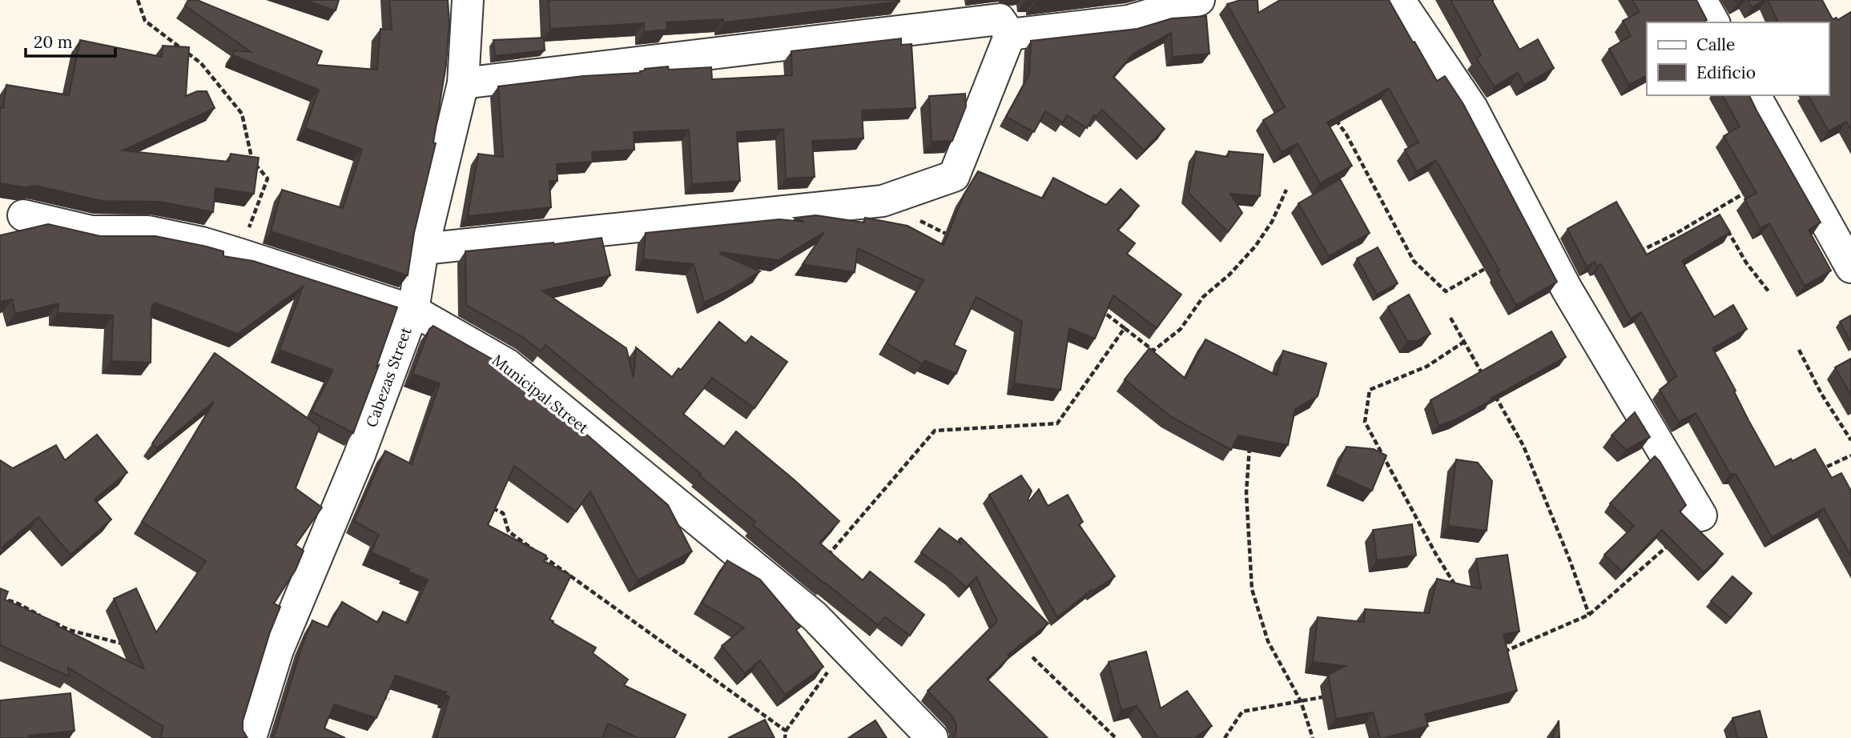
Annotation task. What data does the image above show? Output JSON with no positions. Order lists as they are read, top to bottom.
{
  "streets": {
    "street": ["Cabezas Street", "Municipal Street"]
  },
  "crossings": [
    ["Cabezas Street", "Municipal Street"]
  ],
  "legend": ["Calle", "Edificio"],
  "scale_bar": "20 m"
}
